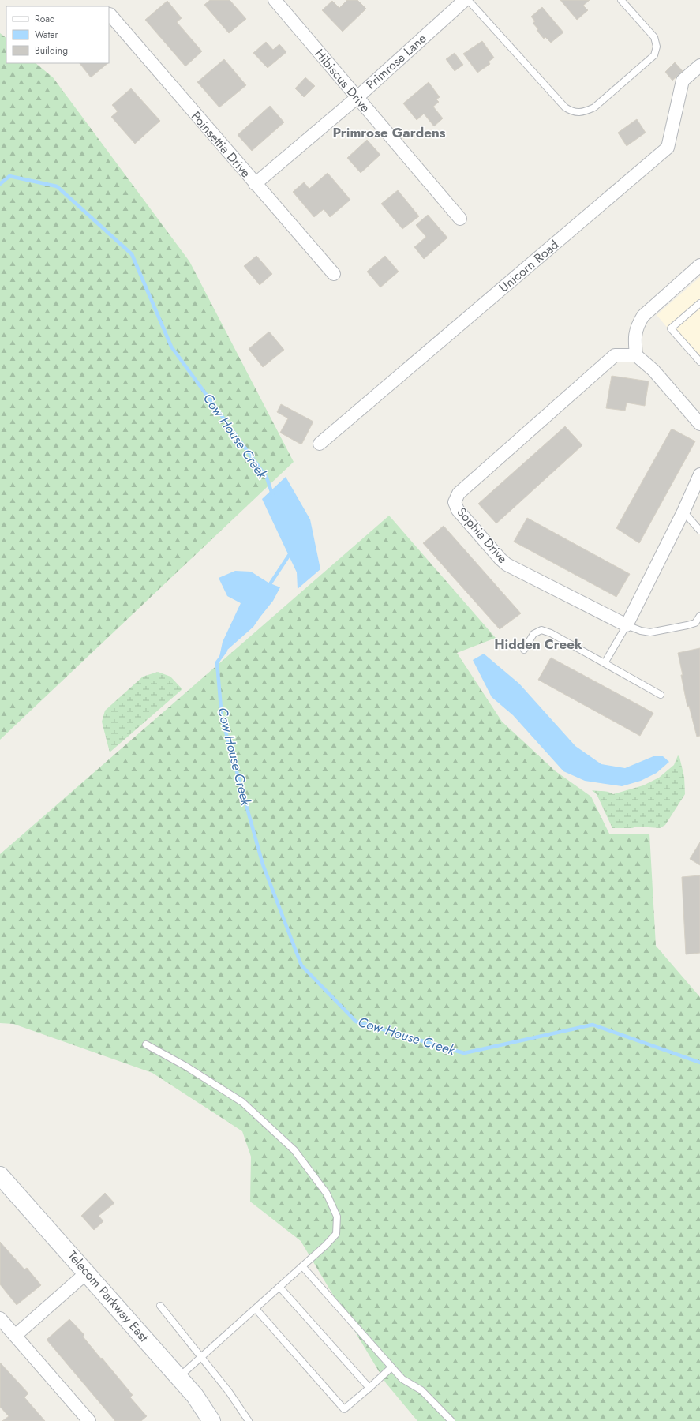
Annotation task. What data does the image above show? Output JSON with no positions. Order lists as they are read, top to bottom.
{
  "streets": {
    "street": [
      "Primrose Lane",
      "Hibiscus Drive",
      "Poinsettia Drive",
      "Unicorn Road",
      "Sophia Drive",
      "Telecom Parkway East"
    ]
  },
  "crossings": [
    ["Primrose Lane", "Hibiscus Drive"],
    ["Primrose Lane", "Poinsettia Drive"]
  ],
  "districts": ["Primrose Gardens", "Hidden Creek"],
  "water": ["Cow House Creek"],
  "legend": ["Road", "Water", "Building"]
}
